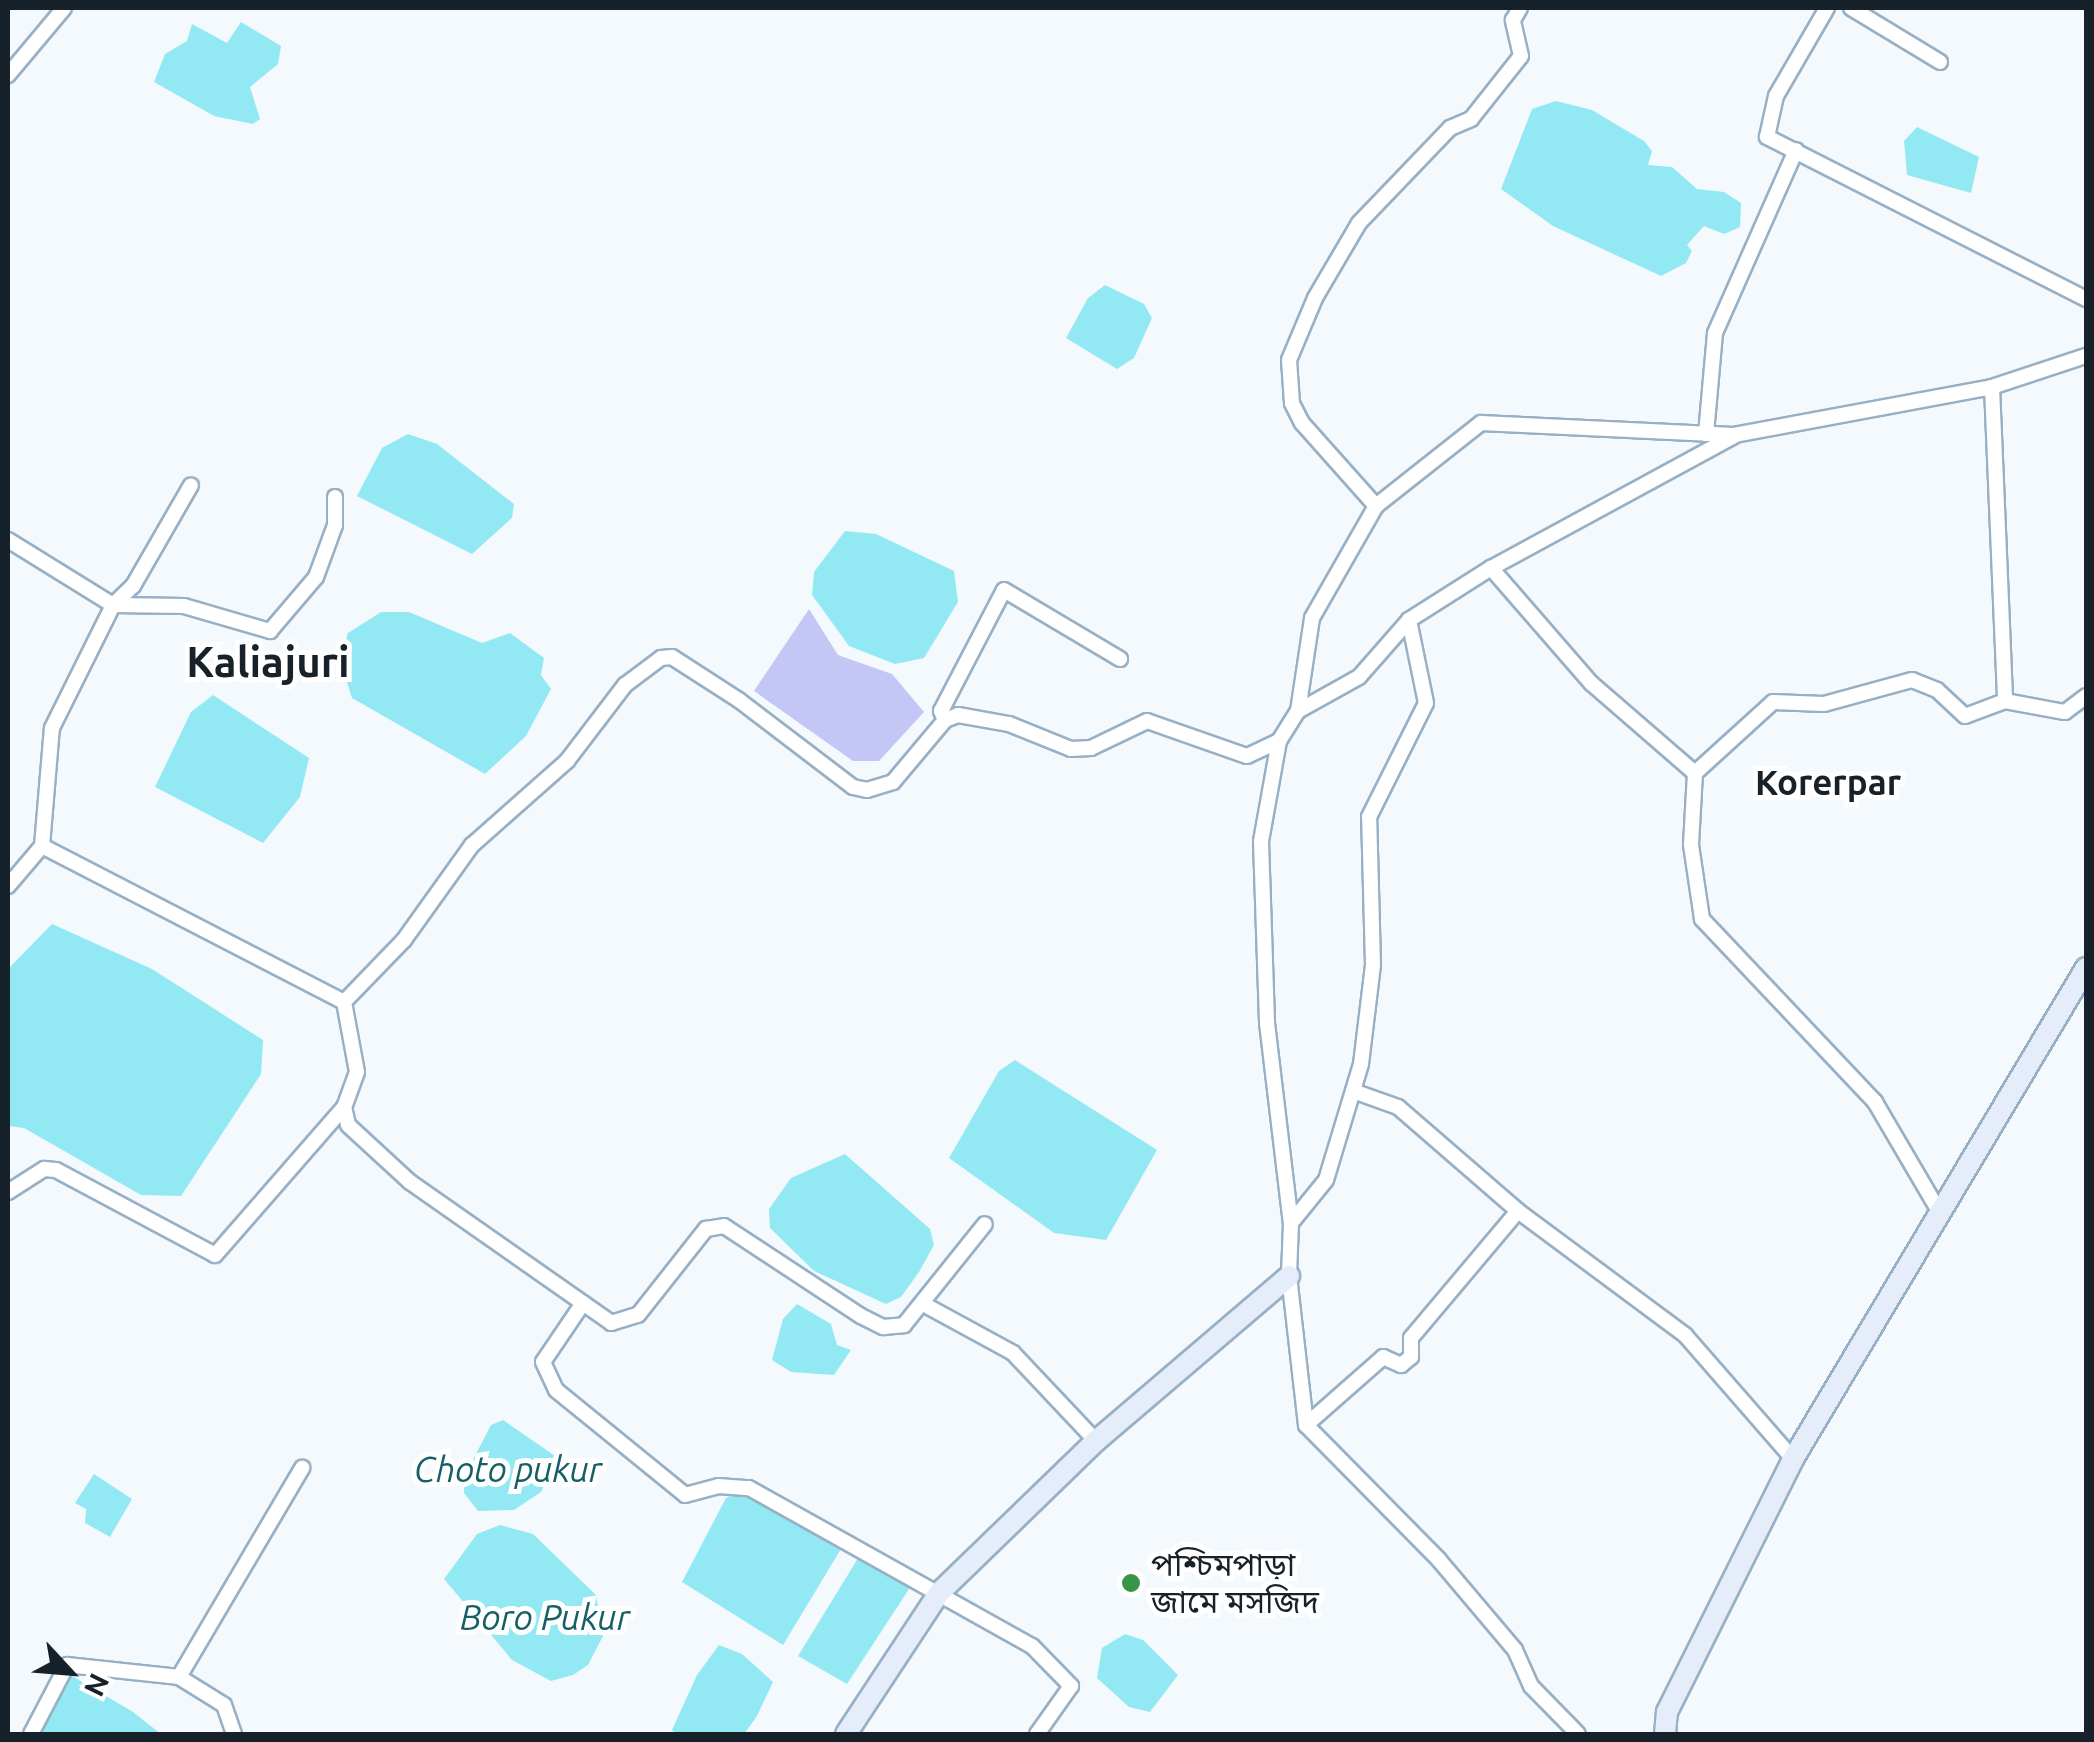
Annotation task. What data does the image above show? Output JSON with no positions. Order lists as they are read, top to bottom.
{
  "districts": ["Kaliajuri", "Korerpar"],
  "water": ["Choto pukur", "Boro Pukur"],
  "places": ["পশ্চিমপাড়া জামে মসজিদ"],
  "north": "bottom right"
}
